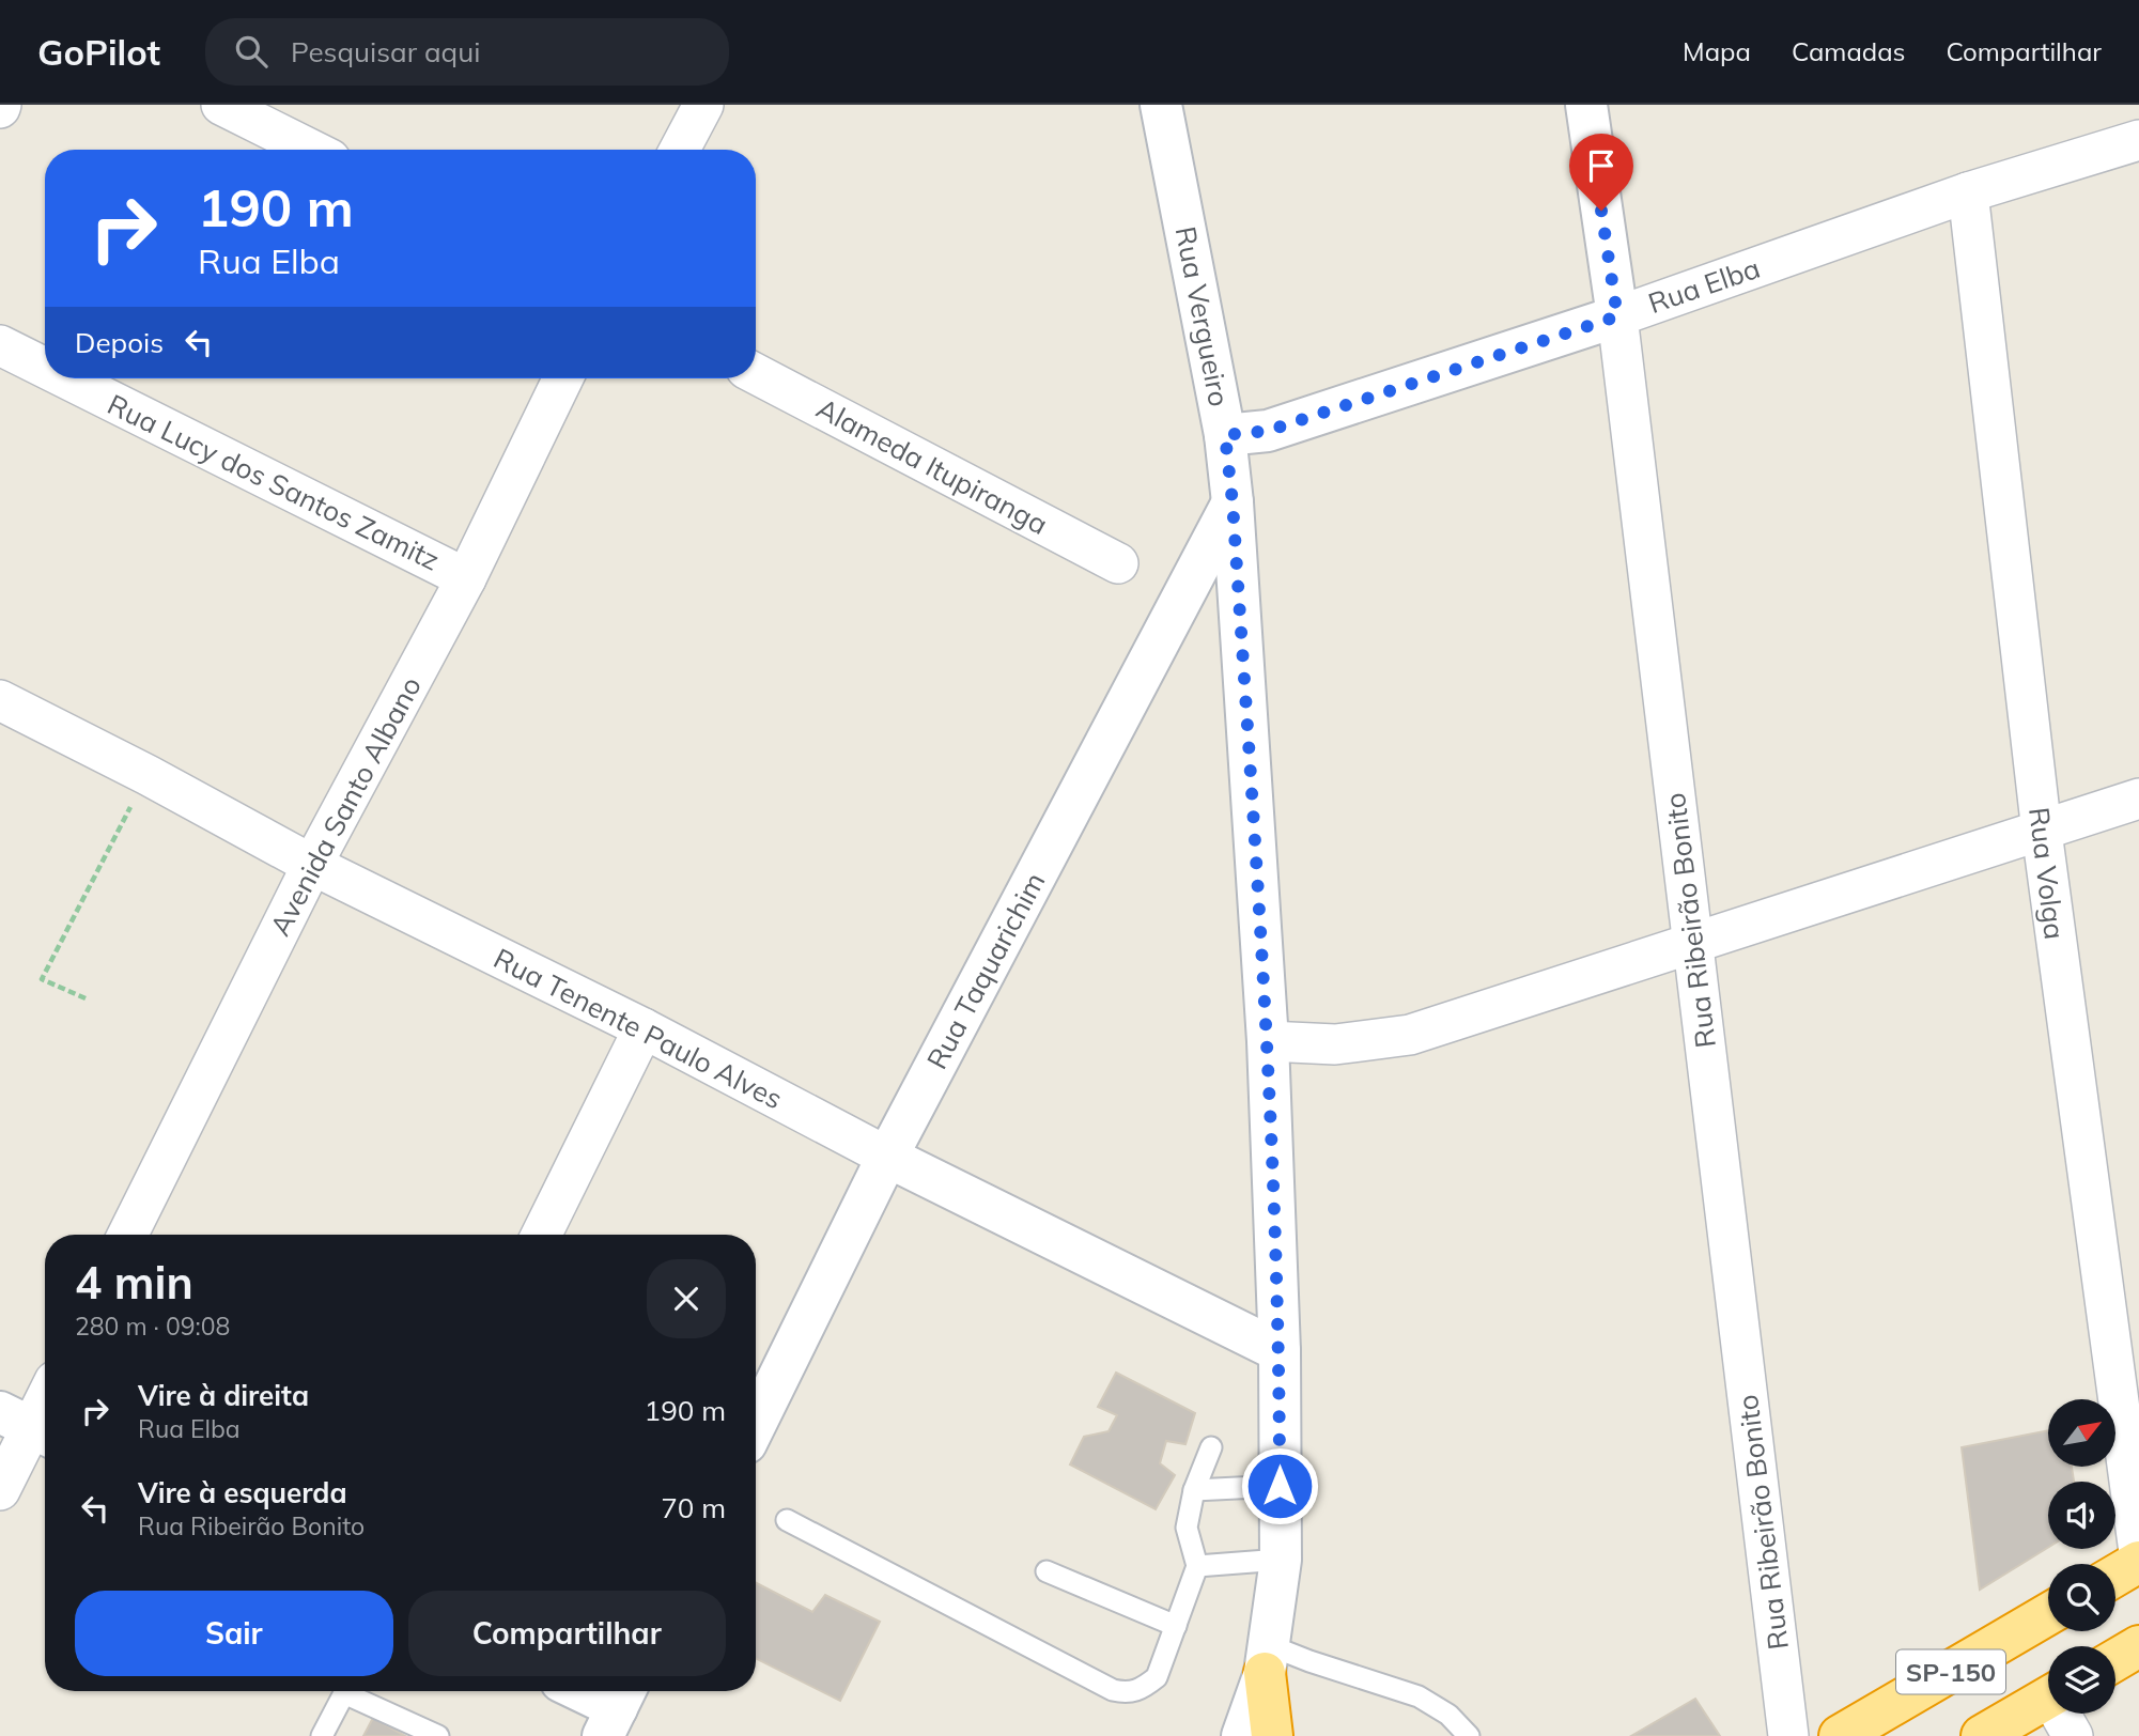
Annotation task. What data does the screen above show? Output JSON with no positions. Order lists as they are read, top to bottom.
{
  "streets": {
    "highway": ["SP-150"],
    "main road": [
      "Rua Elba",
      "Rua Vergueiro",
      "Rua Ribeirão Bonito",
      "Rua Taquarichim",
      "Rua Tenente Paulo Alves"
    ],
    "street": [
      "Alameda Itupiranga",
      "Rua Lucy dos Santos Zamitz",
      "Avenida Santo Albano",
      "Rua Volga"
    ]
  },
  "crossings": [
    ["Rua Elba", "Rua Vergueiro"],
    ["Rua Elba", "Rua Volga"],
    ["Rua Elba", "Rua Ribeirão Bonito"],
    ["Rua Vergueiro", "Rua Taquarichim"],
    ["Rua Vergueiro", "Rua Tenente Paulo Alves"],
    ["Rua Lucy dos Santos Zamitz", "Avenida Santo Albano"],
    ["Avenida Santo Albano", "Rua Tenente Paulo Alves"],
    ["Rua Taquarichim", "Rua Tenente Paulo Alves"]
  ],
  "north": "top right",
  "page": {
    "header": "GoPilot",
    "search": "Pesquisar aqui",
    "nav": ["Mapa", "Camadas", "Compartilhar"],
    "turn": ["190 m", "Rua Elba"],
    "then": "Depois",
    "heading": ["4 min", "280 m · 09:08"],
    "list": [
      {
        "name": "Vire à direita",
        "note": "Rua Elba",
        "value": "190 m"
      },
      {
        "name": "Vire à esquerda",
        "note": "Rua Ribeirão Bonito",
        "value": "70 m"
      }
    ],
    "buttons": ["Sair", "Compartilhar"]
  }
}
